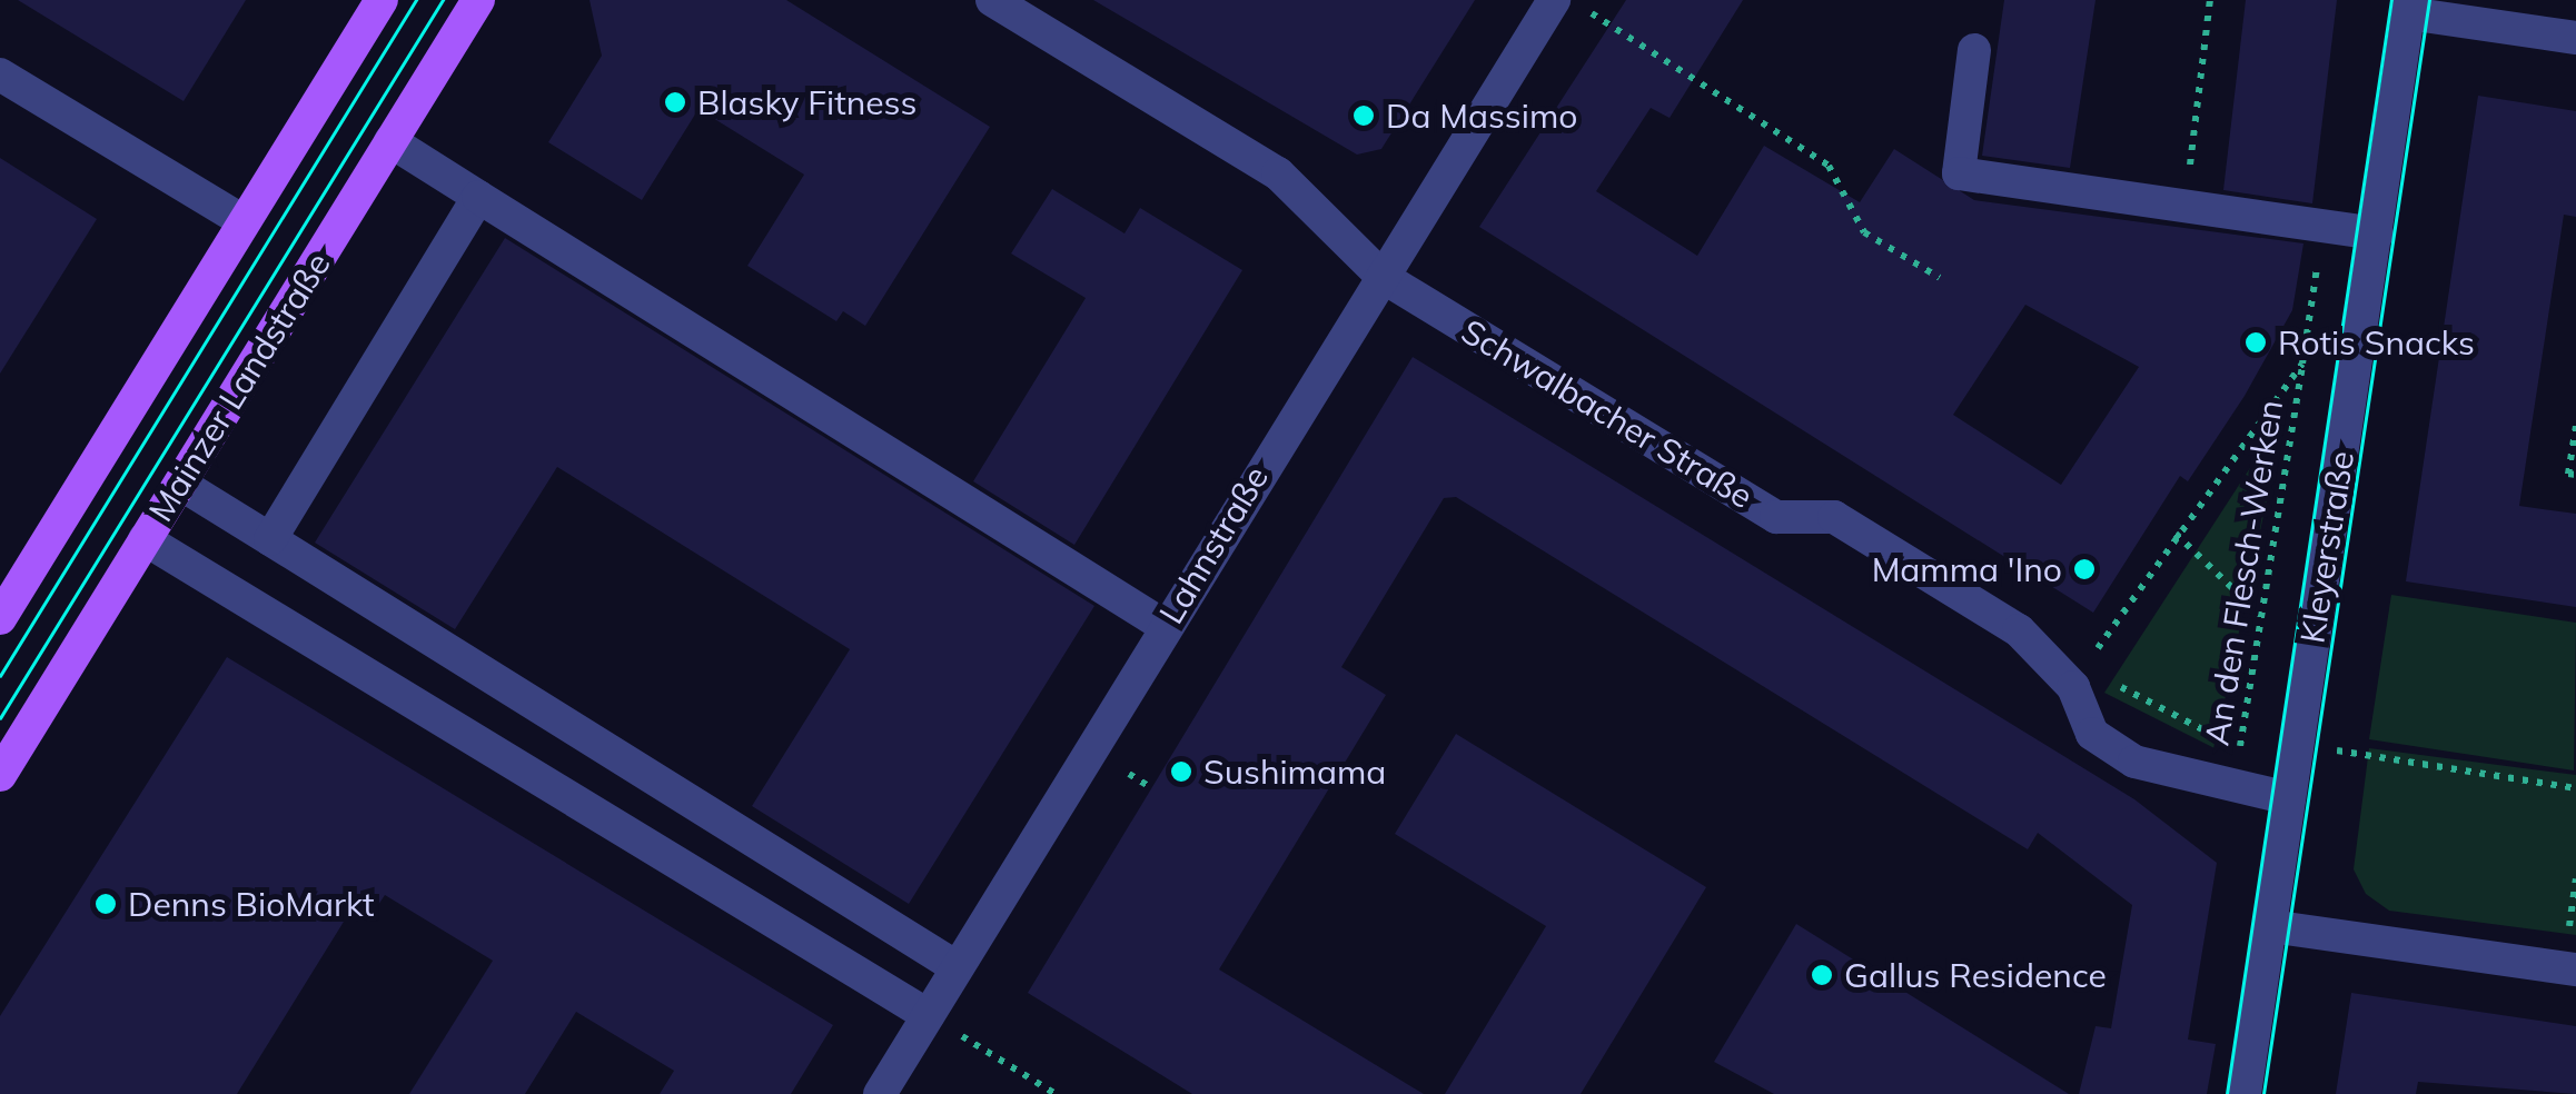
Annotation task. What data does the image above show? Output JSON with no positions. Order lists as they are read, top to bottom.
{
  "streets": {
    "main road": ["Mainzer Landstraße"],
    "street": ["Schwalbacher Straße", "Lahnstraße", "Kleyerstraße"],
    "path": ["An den Flesch-Werken"]
  },
  "crossings": [
    ["Schwalbacher Straße", "Lahnstraße"],
    ["Schwalbacher Straße", "Kleyerstraße"],
    ["Schwalbacher Straße", "An den Flesch-Werken"]
  ],
  "places": [
    "Blasky Fitness",
    "Da Massimo",
    "Rotis Snacks",
    "Mamma 'Ino",
    "Sushimama",
    "Denns BioMarkt",
    "Gallus Residence"
  ]
}
